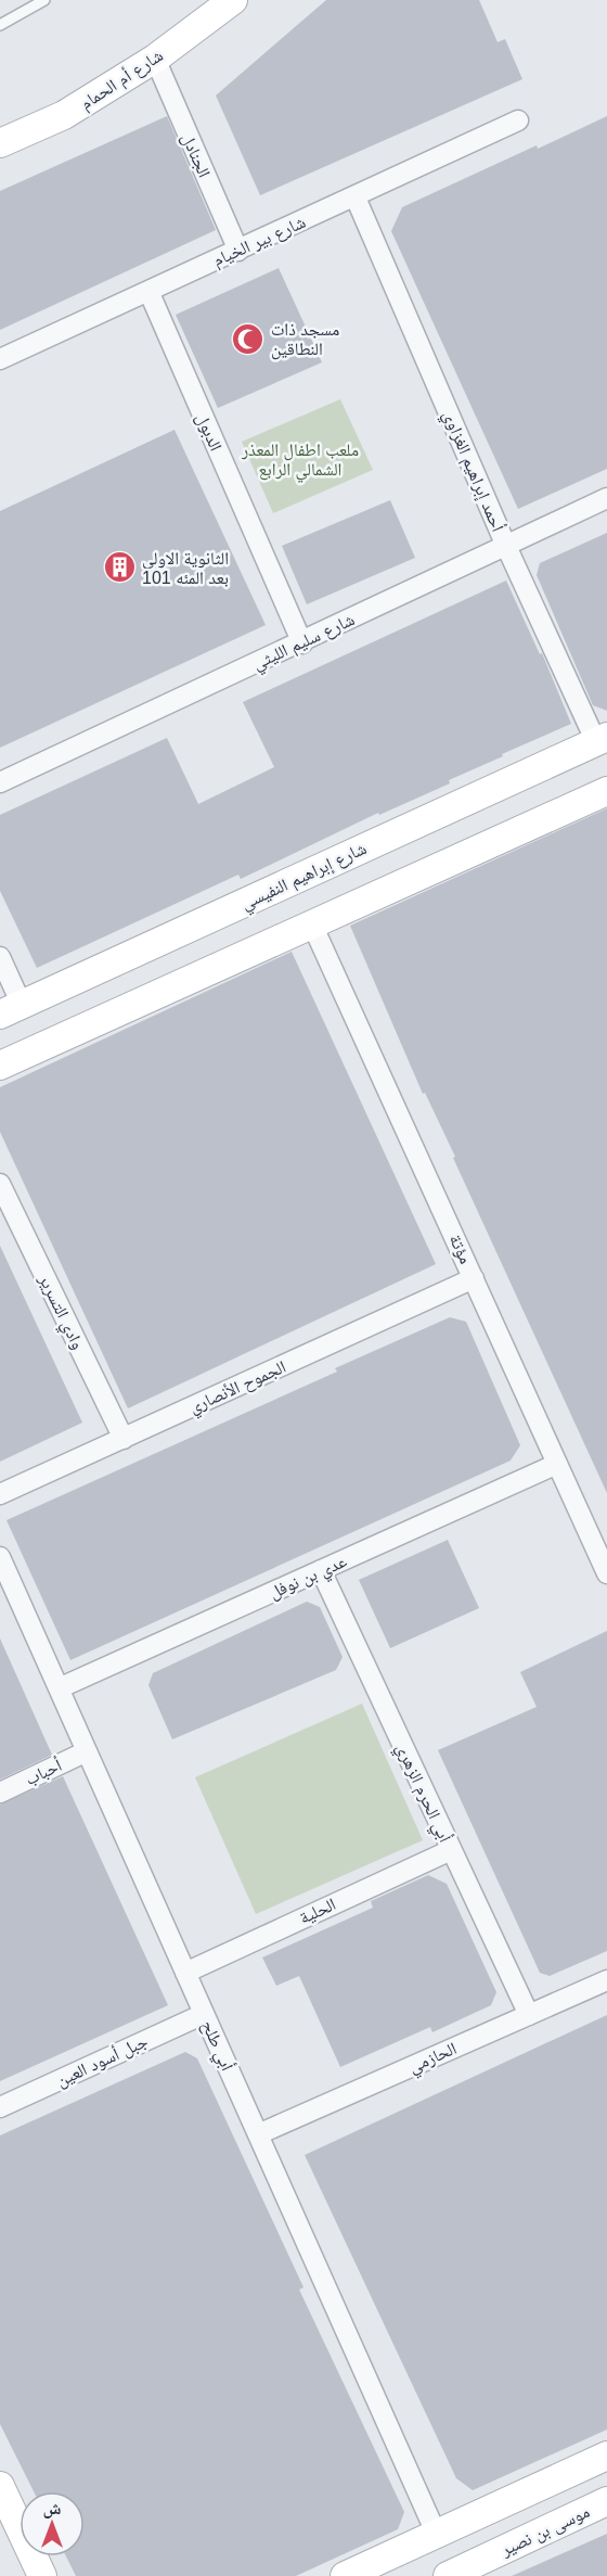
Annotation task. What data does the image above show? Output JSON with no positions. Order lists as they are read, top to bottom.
{
  "streets": {
    "street": [
      "شارع أم الحمام",
      "الجنادل",
      "شارع بير الخيام",
      "الدبول",
      "أحمد إبراهيم الغزاوي",
      "شارع سليم الليثي",
      "شارع إبراهيم النفيسي",
      "مؤتة",
      "وادي التسرير",
      "الجموح الأنصاري",
      "عدي بن نوفل",
      "أحباب",
      "أبي الحرم الزهري",
      "الحلية",
      "أبي طلح",
      "الحازمي",
      "جبل أسود العين",
      "موسى بن نصير"
    ]
  },
  "crossings": [
    ["شارع أم الحمام", "الجنادل"],
    ["الجنادل", "شارع بير الخيام"],
    ["شارع بير الخيام", "الدبول"],
    ["شارع بير الخيام", "أحمد إبراهيم الغزاوي"],
    ["الدبول", "شارع سليم الليثي"],
    ["أحمد إبراهيم الغزاوي", "شارع سليم الليثي"],
    ["أحمد إبراهيم الغزاوي", "شارع إبراهيم النفيسي"],
    ["مؤتة", "الجموح الأنصاري"],
    ["مؤتة", "عدي بن نوفل"],
    ["وادي التسرير", "الجموح الأنصاري"],
    ["عدي بن نوفل", "أبي الحرم الزهري"],
    ["عدي بن نوفل", "أبي طلح"],
    ["أحباب", "أبي طلح"],
    ["أبي الحرم الزهري", "الحلية"],
    ["أبي الحرم الزهري", "الحازمي"],
    ["الحلية", "أبي طلح"],
    ["أبي طلح", "الحازمي"],
    ["أبي طلح", "جبل أسود العين"]
  ],
  "parks": ["ملعب اطفال المعذر الشمالي الرابع"],
  "places": {
    "mosque": ["مسجد ذات النطاقين"],
    "building": ["الثانوية الاولى بعد المئه 101"]
  },
  "north": "top"
}
